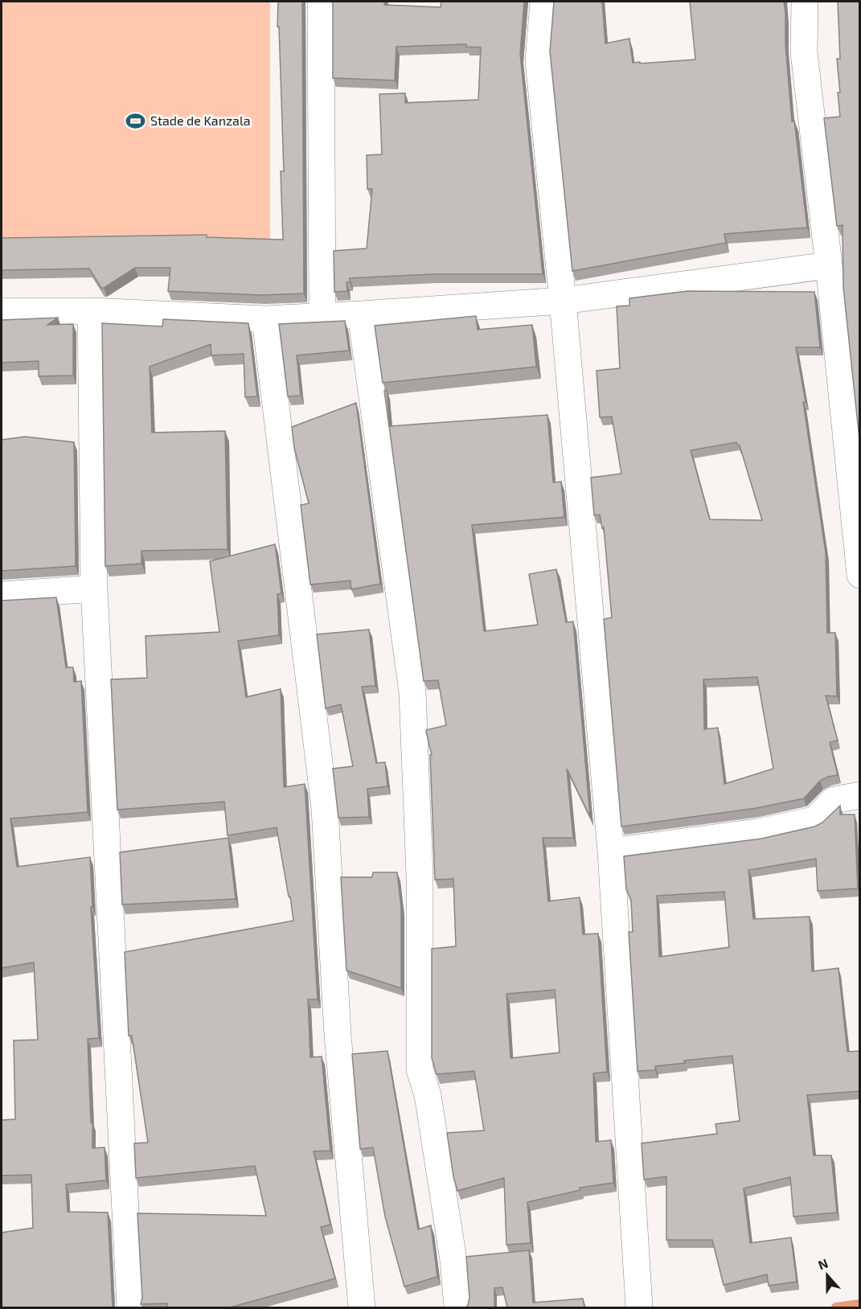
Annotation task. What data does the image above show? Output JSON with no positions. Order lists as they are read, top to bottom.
{
  "places": {
    "sports": ["Stade de Kanzala"]
  },
  "north": "top"
}
